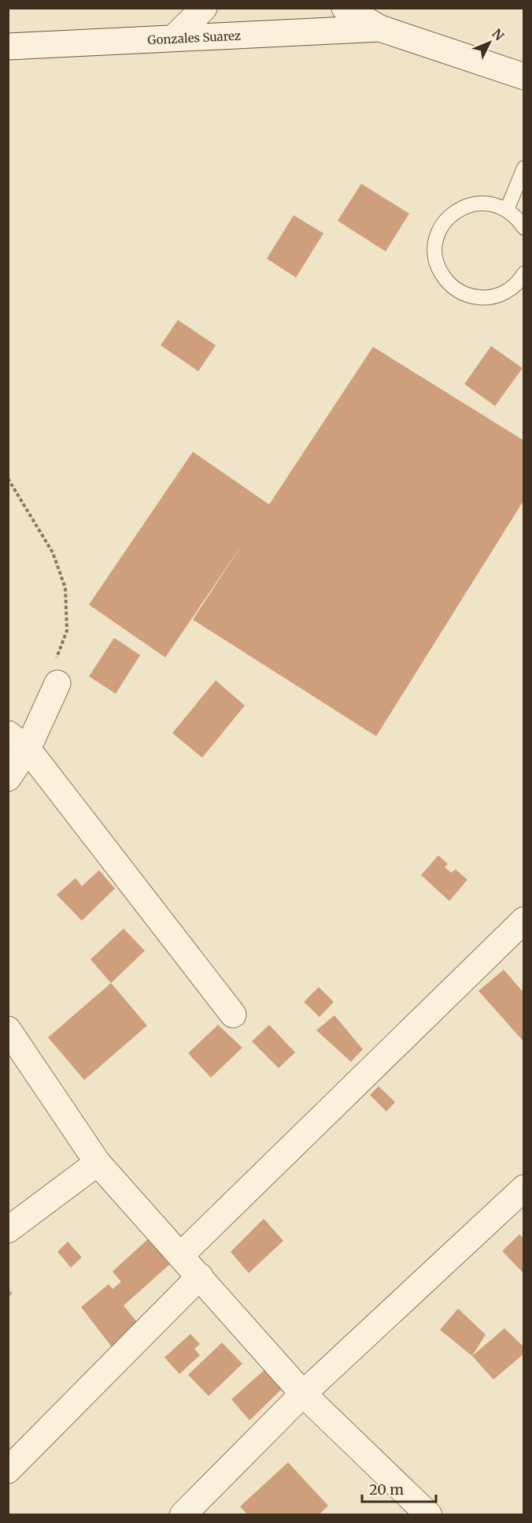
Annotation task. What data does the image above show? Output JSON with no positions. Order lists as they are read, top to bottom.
{
  "streets": {
    "street": ["Gonzales Suarez"]
  },
  "scale_bar": "20 m",
  "north": "top right"
}
